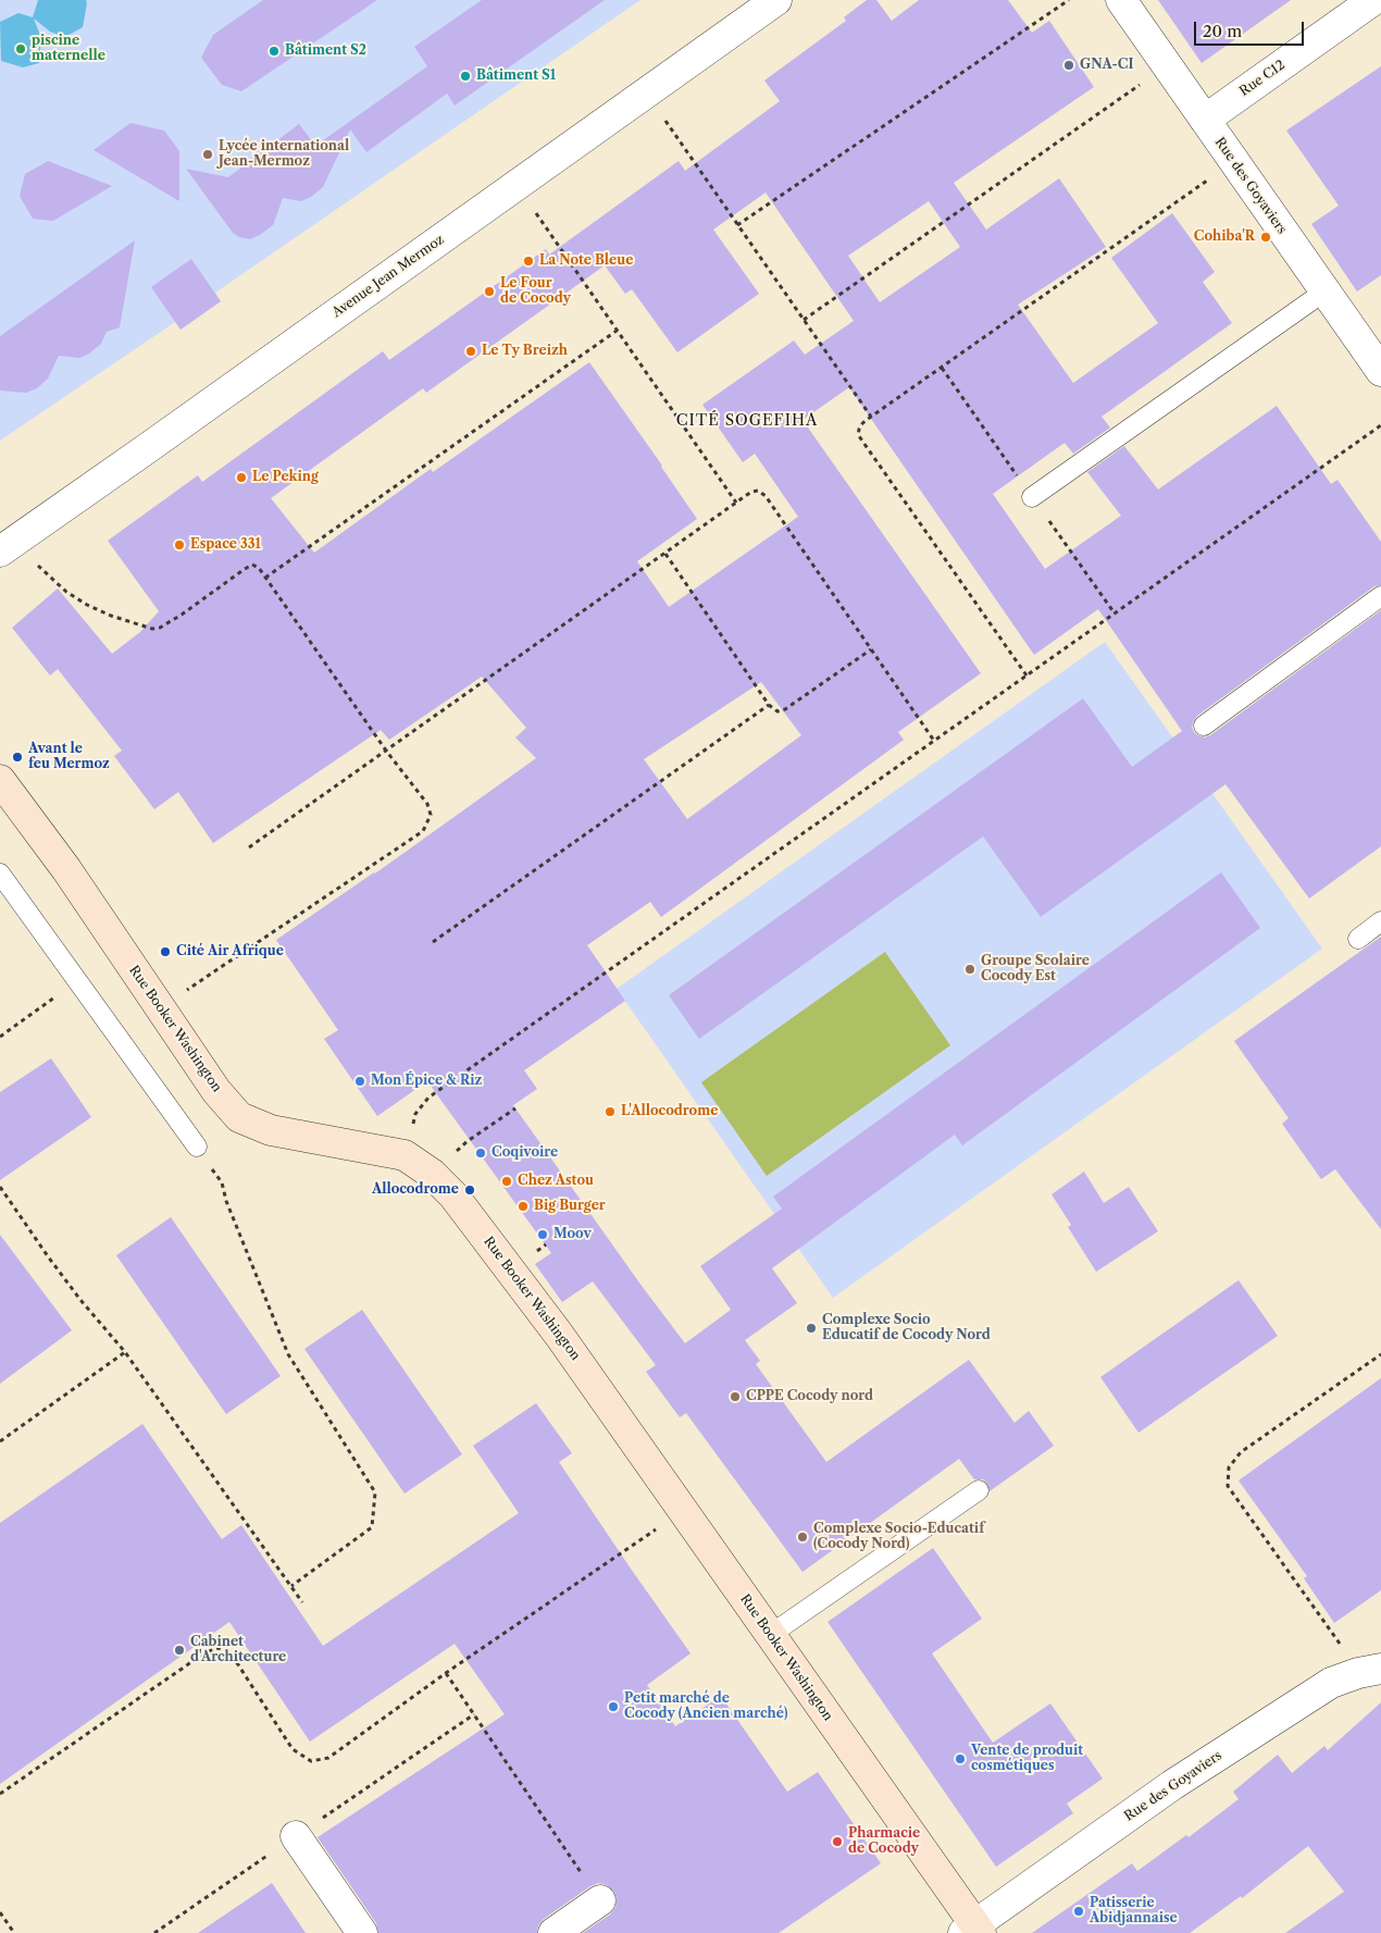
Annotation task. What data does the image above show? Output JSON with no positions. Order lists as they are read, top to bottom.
{
  "streets": {
    "street": [
      "Rue C12",
      "Rue des Goyaviers",
      "Avenue Jean Mermoz",
      "Rue Booker Washington"
    ]
  },
  "crossings": [
    ["Rue C12", "Rue des Goyaviers"],
    ["Rue des Goyaviers", "Rue Booker Washington"]
  ],
  "districts": ["CITÉ SOGEFIHA"],
  "places": [
    "piscine maternelle",
    "Bâtiment S2",
    "GNA-CI",
    "Bâtiment S1",
    "Lycée international Jean-Mermoz",
    "Cohiba'R",
    "La Note Bleue",
    "Le Four de Cocody",
    "Le Ty Breizh",
    "Le Peking",
    "Espace 331",
    "Avant le feu Mermoz",
    "Cité Air Afrique",
    "Groupe Scolaire Cocody Est",
    "Mon Épice & Riz",
    "L'Allocodrome",
    "Coqivoire",
    "Chez Astou",
    "Allocodrome",
    "Big Burger",
    "Moov",
    "Complexe Socio Educatif de Cocody Nord",
    "CPPE Cocody nord",
    "Complexe Socio-Educatif (Cocody Nord)",
    "Cabinet d'Architecture",
    "Petit marché de Cocody (Ancien marché)",
    "Vente de produit cosmétiques",
    "Pharmacie de Cocody",
    "Patisserie Abidjannaise"
  ],
  "scale_bar": "20 m"
}
